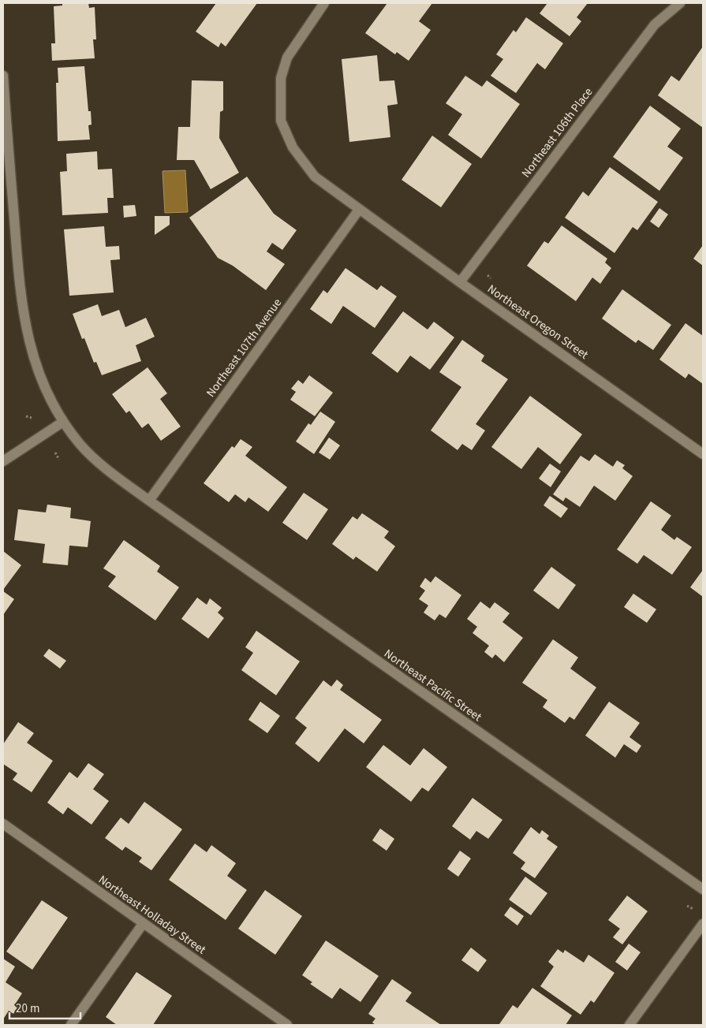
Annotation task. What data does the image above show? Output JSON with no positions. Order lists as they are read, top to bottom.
{
  "streets": {
    "street": [
      "Northeast 106th Place",
      "Northeast Oregon Street",
      "Northeast 107th Avenue",
      "Northeast Pacific Street",
      "Northeast Holladay Street"
    ]
  },
  "crossings": [
    ["Northeast 106th Place", "Northeast Oregon Street"],
    ["Northeast Oregon Street", "Northeast 107th Avenue"],
    ["Northeast 107th Avenue", "Northeast Pacific Street"]
  ],
  "scale_bar": "20 m"
}
